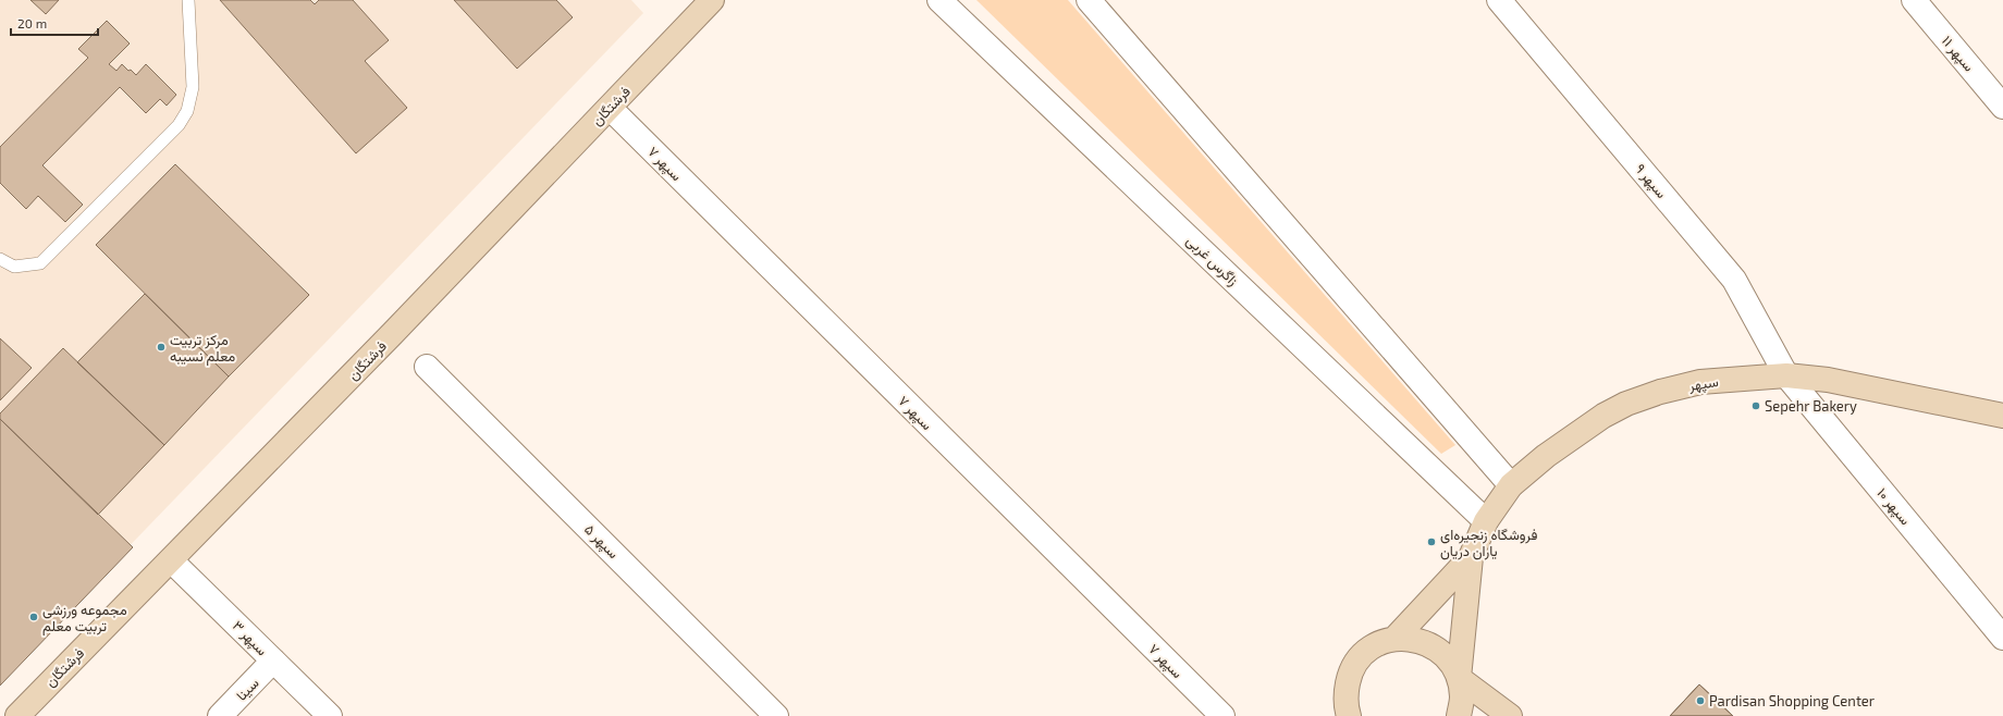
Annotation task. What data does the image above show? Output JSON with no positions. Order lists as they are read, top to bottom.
{
  "streets": {
    "street": [
      "سپهر ۱۱",
      "فرشتگان",
      "سپهر ۷",
      "سپهر ۹",
      "زاگرس غربی",
      "سپهر",
      "سپهر ۱۰",
      "سپهر ۵",
      "سپهر ۳",
      "سینا"
    ]
  },
  "crossings": [
    ["فرشتگان", "سپهر ۷"],
    ["فرشتگان", "سپهر ۳"],
    ["سپهر ۹", "سپهر"],
    ["سپهر ۹", "سپهر ۱۰"],
    ["زاگرس غربی", "سپهر"],
    ["سپهر", "سپهر ۱۰"],
    ["سپهر ۳", "سینا"]
  ],
  "places": [
    "مرکز تربیت معلم نسیبه",
    "Sepehr Bakery",
    "فروشگاه زنجیره‌ای یاران دریان",
    "مجموعه ورزشی تربیت معلم",
    "Pardisan Shopping Center"
  ],
  "scale_bar": "20 m"
}
